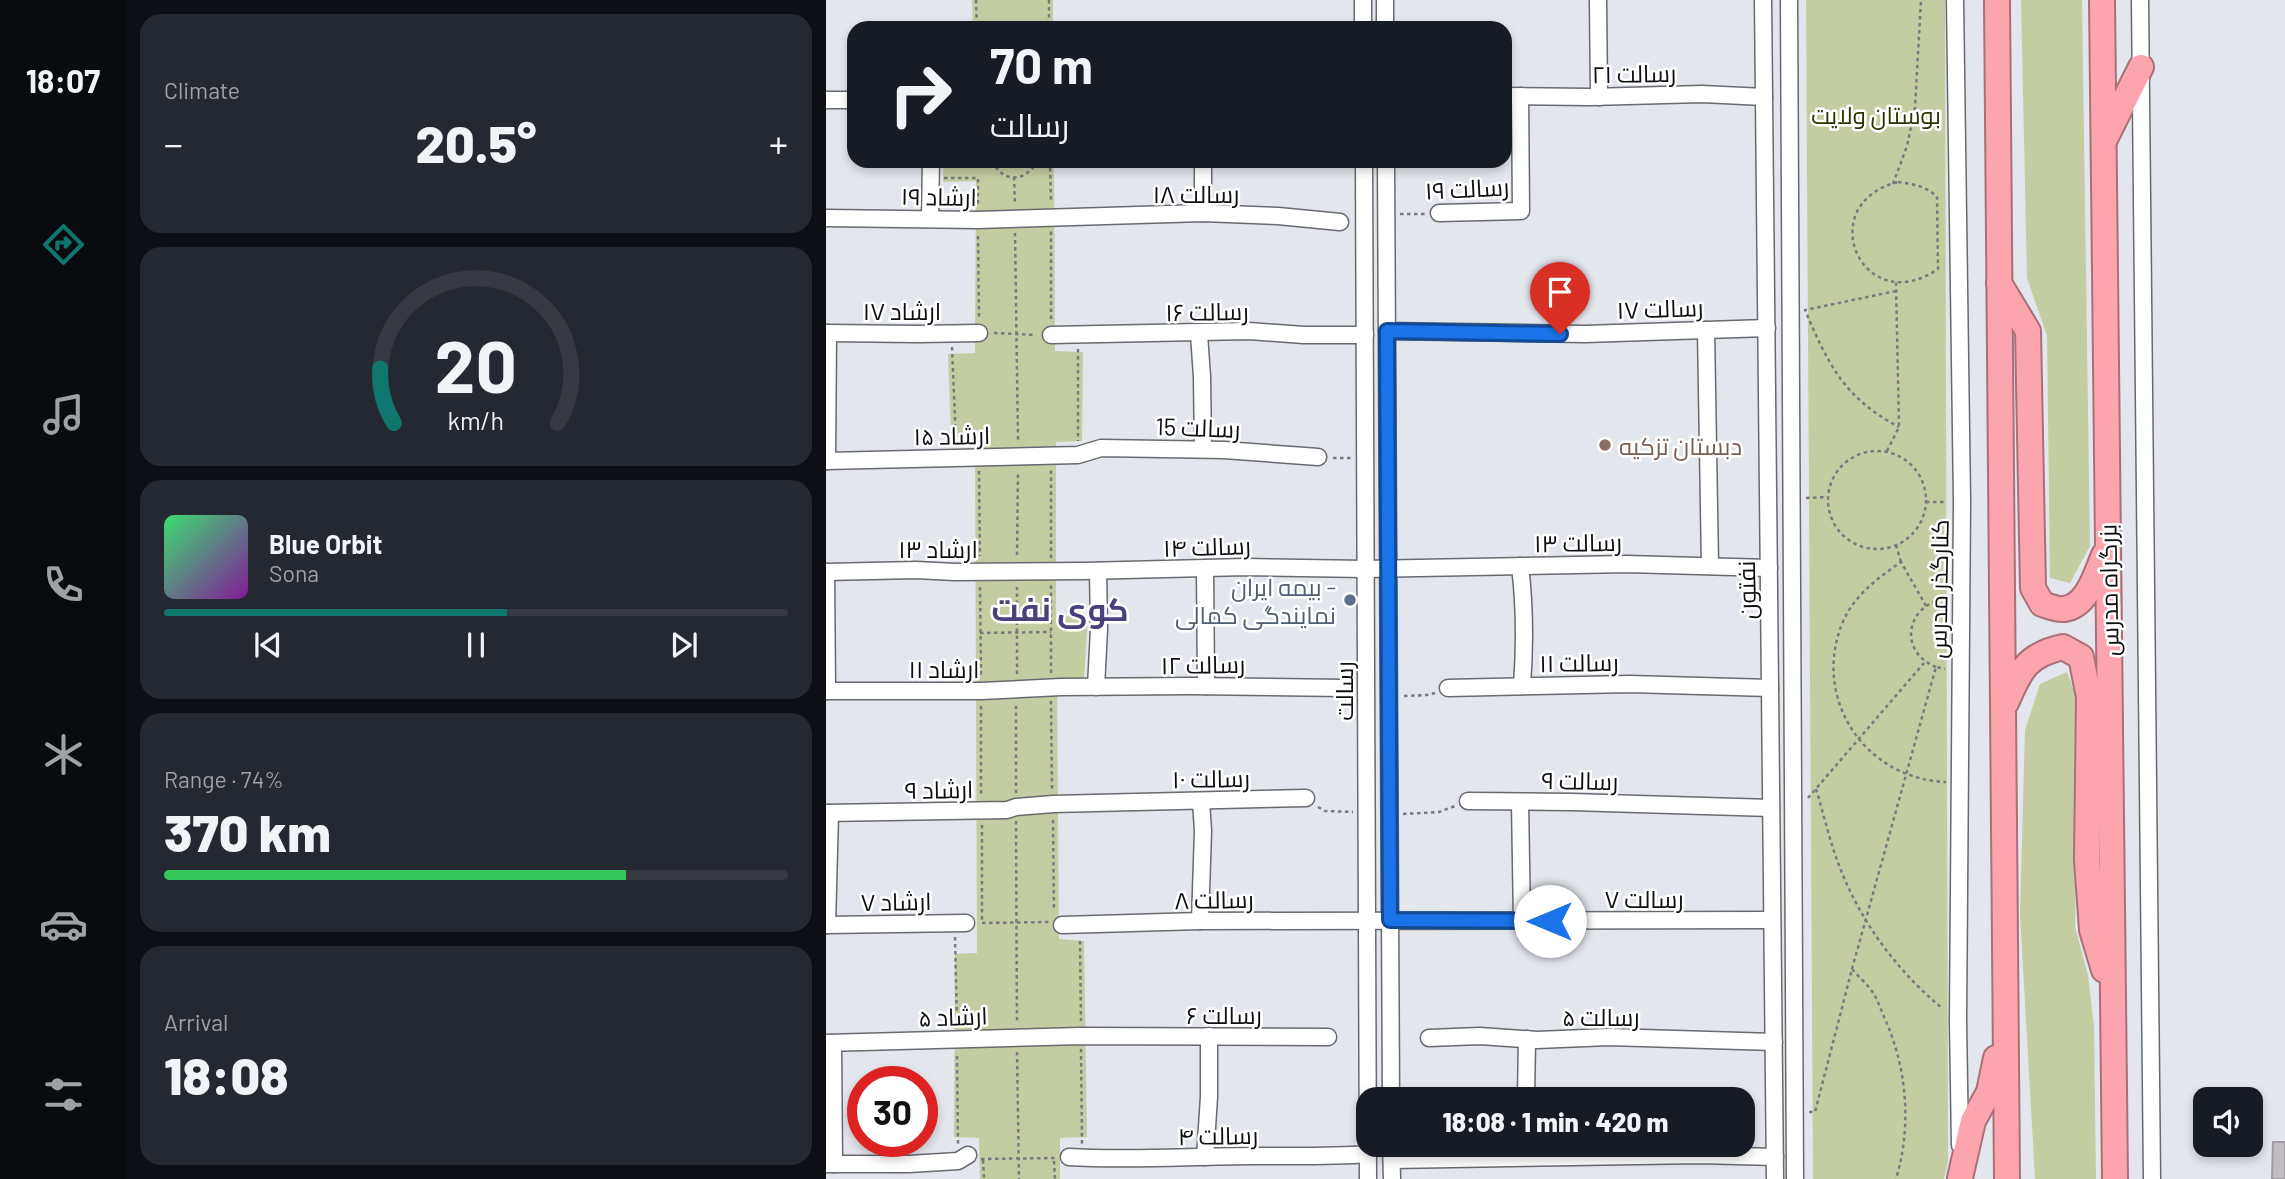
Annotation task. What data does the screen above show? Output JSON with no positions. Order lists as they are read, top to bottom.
{
  "streets": {
    "highway": ["بزرگراه مدرس"],
    "street": [
      "رسالت ۲۱",
      "رسالت ۱۹",
      "رسالت ۱۸",
      "ارشاد ۱۹",
      "رسالت ۱۷",
      "ارشاد ۱۷",
      "رسالت ۱۶",
      "رسالت 15",
      "ارشاد ۱۵",
      "رسالت ۱۳",
      "رسالت ۱۴",
      "ارشاد ۱۳",
      "کنارگذر مدرس",
      "نفتون",
      "رسالت ۱۱",
      "رسالت ۱۲",
      "ارشاد ۱۱",
      "رسالت",
      "رسالت ۱۰",
      "رسالت ۹",
      "ارشاد ۹",
      "رسالت ۷",
      "رسالت ۸",
      "ارشاد ۷",
      "رسالت ۶",
      "ارشاد ۵",
      "رسالت ۵",
      "رسالت ۴"
    ]
  },
  "crossings": [
    ["رسالت ۲۱", "رسالت ۱۹"],
    ["رسالت ۲۱", "نفتون"],
    ["رسالت ۱۹", "رسالت"],
    ["رسالت ۱۸", "ارشاد ۱۹"],
    ["رسالت ۱۷", "نفتون"],
    ["رسالت ۱۷", "رسالت"],
    ["رسالت ۱۶", "رسالت"],
    ["رسالت 15", "ارشاد ۱۵"],
    ["رسالت ۱۳", "رسالت ۱۴"],
    ["رسالت ۱۳", "نفتون"],
    ["رسالت ۱۳", "رسالت"],
    ["رسالت ۱۴", "ارشاد ۱۳"],
    ["رسالت ۱۴", "رسالت"],
    ["نفتون", "رسالت ۱۱"],
    ["نفتون", "رسالت ۹"],
    ["نفتون", "رسالت ۷"],
    ["نفتون", "رسالت ۵"],
    ["رسالت ۱۲", "ارشاد ۱۱"],
    ["رسالت", "رسالت ۷"],
    ["رسالت", "رسالت ۸"],
    ["رسالت ۱۰", "ارشاد ۹"],
    ["رسالت ۷", "رسالت ۸"],
    ["رسالت ۶", "ارشاد ۵"]
  ],
  "districts": ["کوی نفت"],
  "parks": ["بوستان ولایت"],
  "places": ["دبستان تزکیه", "بیمه ایران - نمایندگى کمالى"],
  "page": {
    "tabs": "18:07",
    "tile": [
      "Climate",
      ["Range · 74%", "370 km"],
      ["Arrival", "18:08"]
    ],
    "turn": ["70 m", "رسالت"],
    "heat": ["−", "20.5°", "+"],
    "song": ["Blue Orbit", "Sona"],
    "limit": "30",
    "trip": "18:08 · 1 min · 420 m",
    "gauge": ["20", "km/h"]
  }
}
